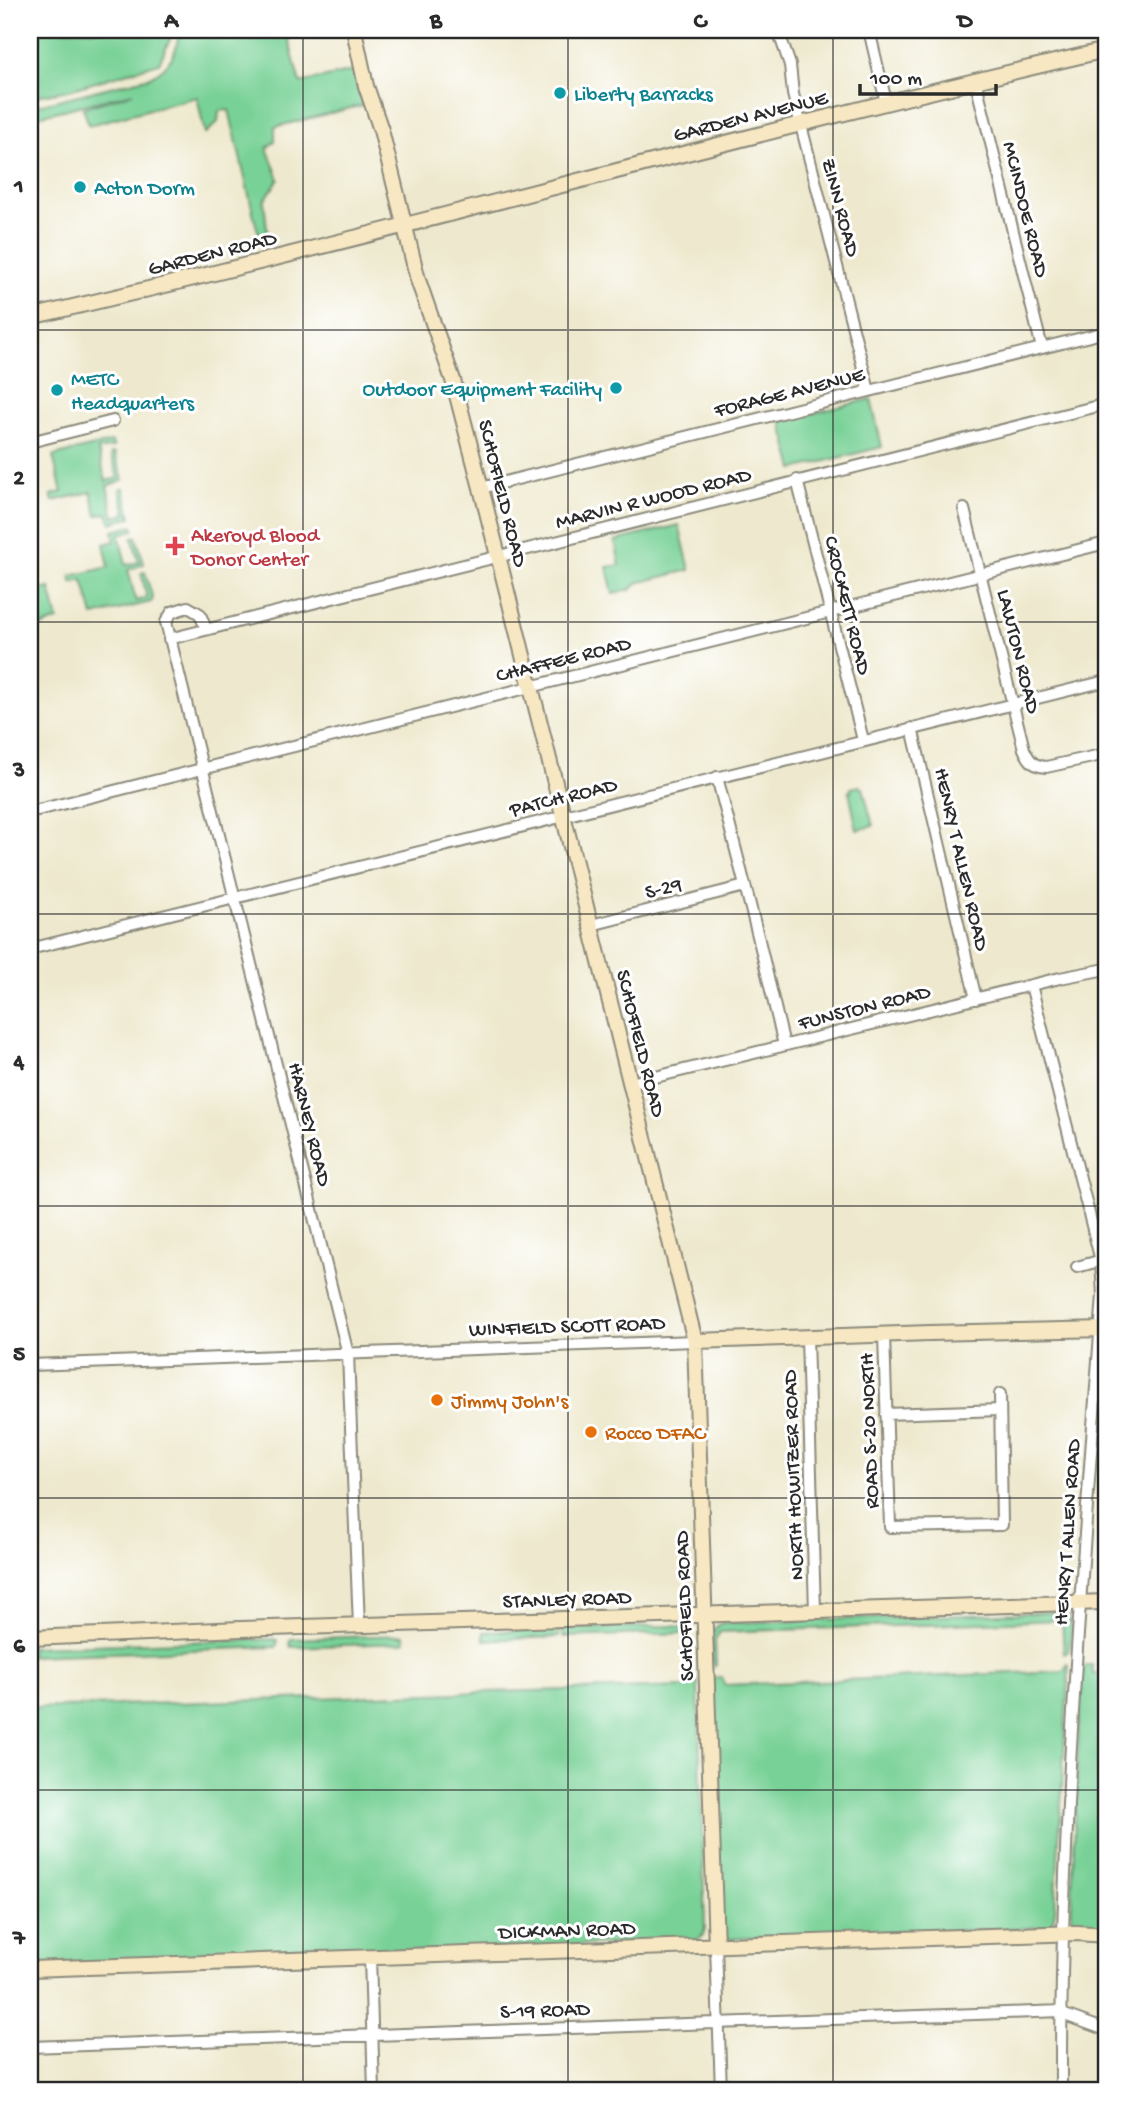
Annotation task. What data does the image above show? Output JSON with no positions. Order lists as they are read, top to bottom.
{
  "streets": {
    "street": [
      "GARDEN AVENUE",
      "ZINN ROAD",
      "MCINDOE ROAD",
      "GARDEN ROAD",
      "FORAGE AVENUE",
      "SCHOFIELD ROAD",
      "MARVIN R WOOD ROAD",
      "CROCKETT ROAD",
      "LAWTON ROAD",
      "CHAFFEE ROAD",
      "PATCH ROAD",
      "HENRY T ALLEN ROAD",
      "S-29",
      "FUNSTON ROAD",
      "HARNEY ROAD",
      "WINFIELD SCOTT ROAD",
      "ROAD S-20 NORTH",
      "NORTH HOWITZER ROAD",
      "STANLEY ROAD",
      "DICKMAN ROAD",
      "S-19 ROAD"
    ]
  },
  "crossings": [
    ["GARDEN AVENUE", "ZINN ROAD"],
    ["GARDEN AVENUE", "MCINDOE ROAD"],
    ["GARDEN AVENUE", "GARDEN ROAD"],
    ["GARDEN AVENUE", "SCHOFIELD ROAD"],
    ["ZINN ROAD", "FORAGE AVENUE"],
    ["MCINDOE ROAD", "FORAGE AVENUE"],
    ["GARDEN ROAD", "SCHOFIELD ROAD"],
    ["FORAGE AVENUE", "SCHOFIELD ROAD"],
    ["SCHOFIELD ROAD", "MARVIN R WOOD ROAD"],
    ["SCHOFIELD ROAD", "CHAFFEE ROAD"],
    ["SCHOFIELD ROAD", "PATCH ROAD"],
    ["SCHOFIELD ROAD", "S-29"],
    ["SCHOFIELD ROAD", "FUNSTON ROAD"],
    ["SCHOFIELD ROAD", "WINFIELD SCOTT ROAD"],
    ["SCHOFIELD ROAD", "STANLEY ROAD"],
    ["SCHOFIELD ROAD", "DICKMAN ROAD"],
    ["SCHOFIELD ROAD", "S-19 ROAD"],
    ["MARVIN R WOOD ROAD", "CROCKETT ROAD"],
    ["MARVIN R WOOD ROAD", "HARNEY ROAD"],
    ["CROCKETT ROAD", "CHAFFEE ROAD"],
    ["CROCKETT ROAD", "PATCH ROAD"],
    ["LAWTON ROAD", "CHAFFEE ROAD"],
    ["LAWTON ROAD", "PATCH ROAD"],
    ["CHAFFEE ROAD", "HARNEY ROAD"],
    ["PATCH ROAD", "HENRY T ALLEN ROAD"],
    ["PATCH ROAD", "HARNEY ROAD"],
    ["HENRY T ALLEN ROAD", "FUNSTON ROAD"],
    ["HENRY T ALLEN ROAD", "WINFIELD SCOTT ROAD"],
    ["HENRY T ALLEN ROAD", "STANLEY ROAD"],
    ["HENRY T ALLEN ROAD", "DICKMAN ROAD"],
    ["HENRY T ALLEN ROAD", "S-19 ROAD"],
    ["HARNEY ROAD", "WINFIELD SCOTT ROAD"],
    ["HARNEY ROAD", "STANLEY ROAD"],
    ["WINFIELD SCOTT ROAD", "ROAD S-20 NORTH"],
    ["WINFIELD SCOTT ROAD", "NORTH HOWITZER ROAD"],
    ["NORTH HOWITZER ROAD", "STANLEY ROAD"]
  ],
  "places": {
    "other": [
      "Liberty Barracks",
      "Acton Dorm",
      "Outdoor Equipment Facility",
      "METC Headquarters",
      "Jimmy John's",
      "Rocco DFAC"
    ],
    "health": ["Akeroyd Blood Donor Center"]
  },
  "scale_bar": "100 m",
  "grid": {
    "columns": [
      "A",
      "B",
      "C",
      "D"
    ],
    "rows": [
      "1",
      "2",
      "3",
      "4",
      "5",
      "6",
      "7"
    ]
  }
}
